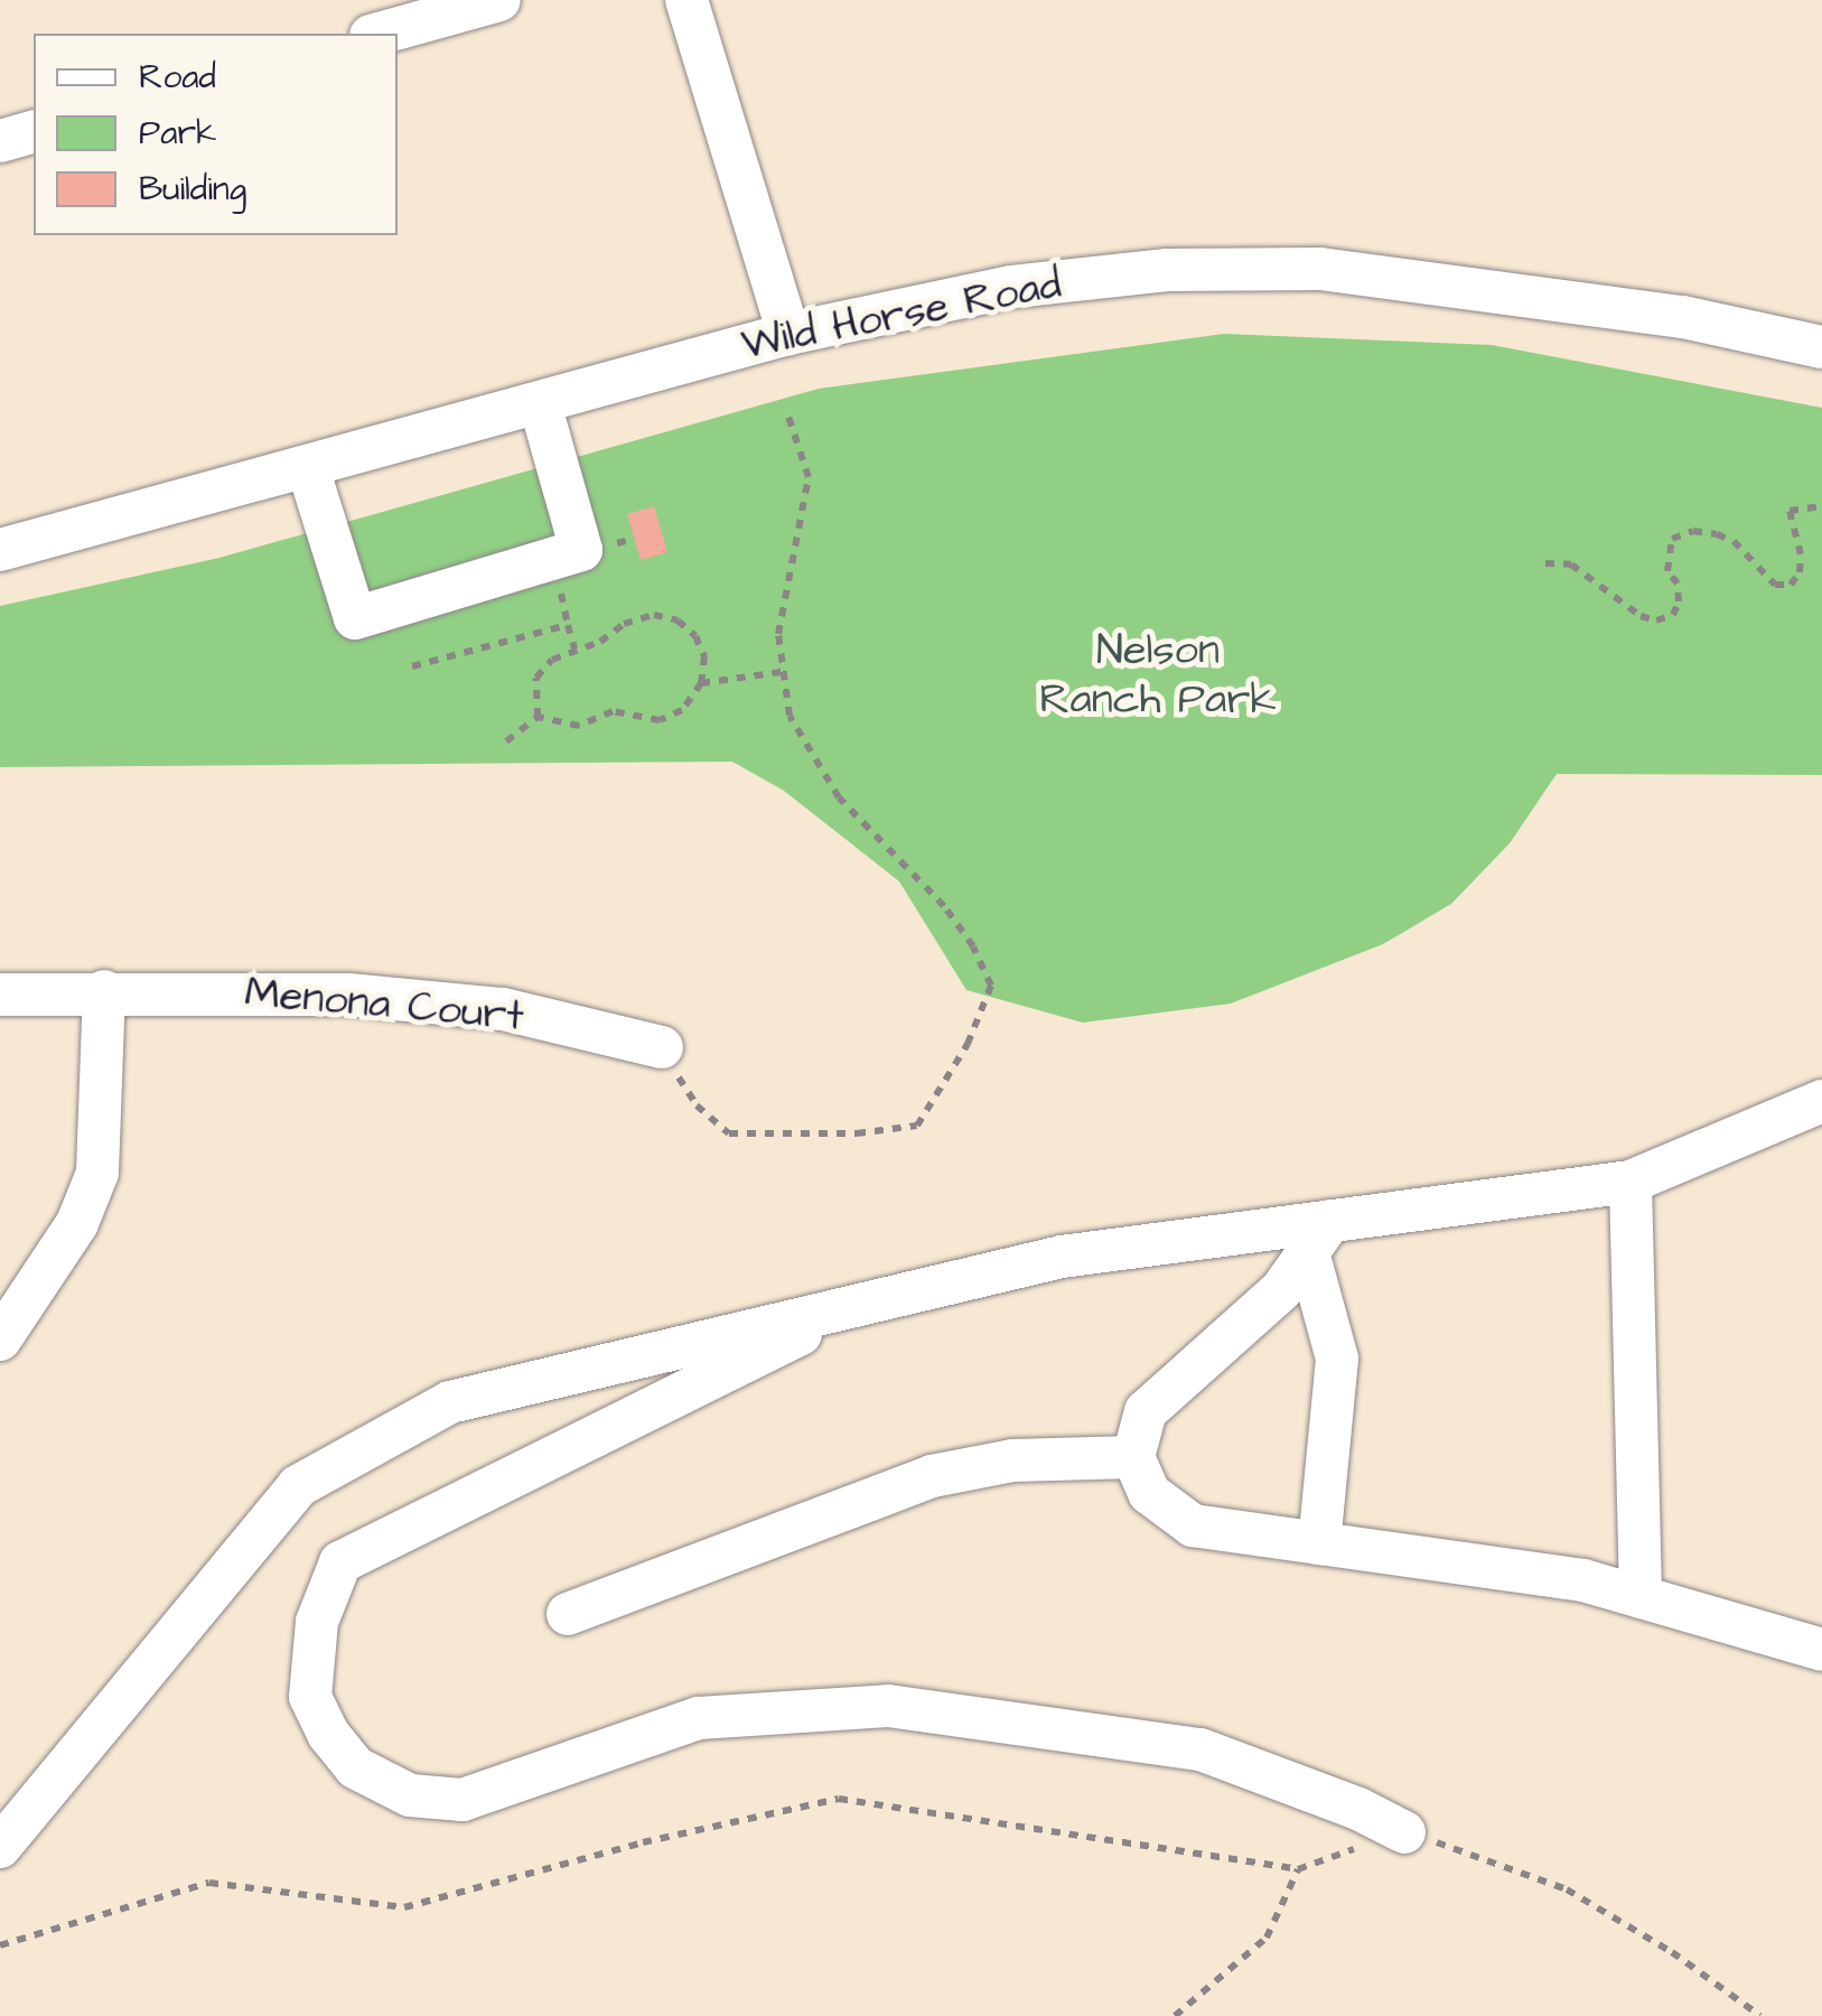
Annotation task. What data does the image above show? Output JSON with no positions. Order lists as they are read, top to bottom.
{
  "streets": {
    "street": ["Wild Horse Road", "Menona Court"]
  },
  "parks": ["Nelson Ranch Park"],
  "legend": ["Road", "Park", "Building"]
}
